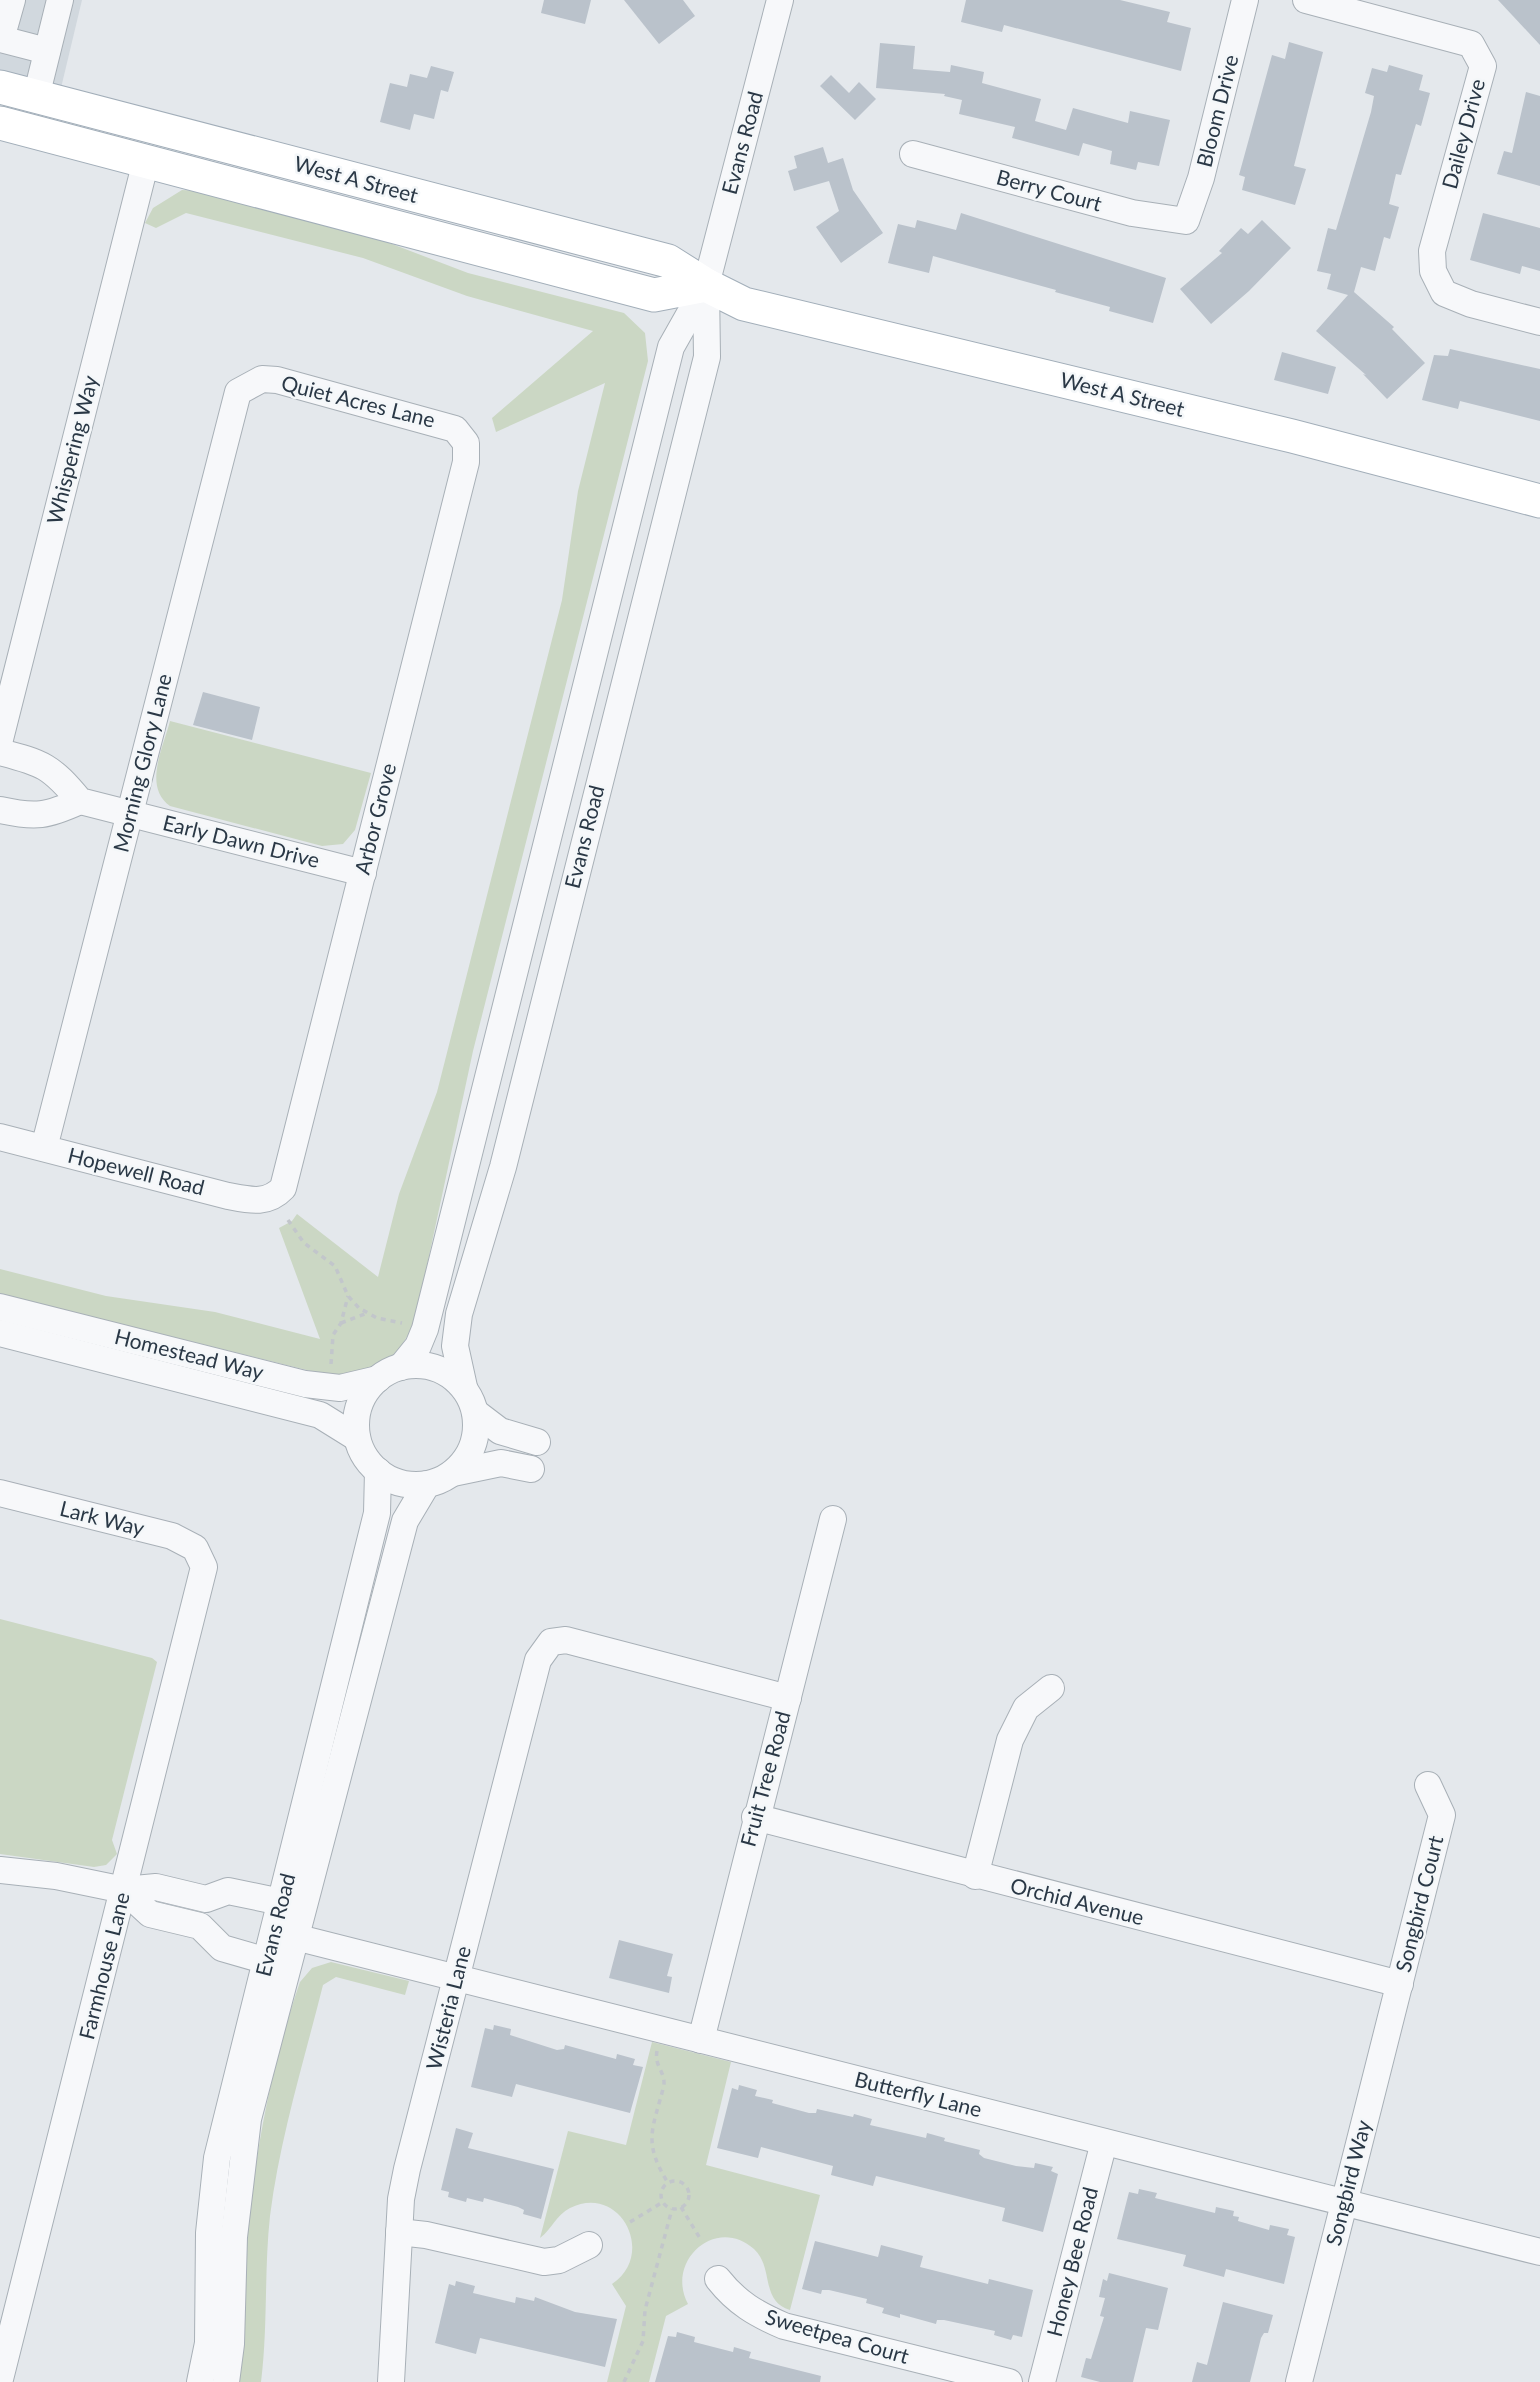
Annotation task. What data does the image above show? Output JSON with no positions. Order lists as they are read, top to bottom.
{
  "streets": {
    "main road": ["West A Street"],
    "street": [
      "Bloom Drive",
      "Dailey Drive",
      "Evans Road",
      "Berry Court",
      "Quiet Acres Lane",
      "Whispering Way",
      "Morning Glory Lane",
      "Arbor Grove",
      "Early Dawn Drive",
      "Hopewell Road",
      "Homestead Way",
      "Lark Way",
      "Fruit Tree Road",
      "Orchid Avenue",
      "Songbird Court",
      "Farmhouse Lane",
      "Wisteria Lane",
      "Butterfly Lane",
      "Songbird Way",
      "Honey Bee Road",
      "Sweetpea Court"
    ]
  },
  "crossings": [
    ["Bloom Drive", "Berry Court"],
    ["Evans Road", "West A Street"],
    ["Evans Road", "Homestead Way"],
    ["Evans Road", "Butterfly Lane"],
    ["West A Street", "Whispering Way"],
    ["Quiet Acres Lane", "Morning Glory Lane"],
    ["Quiet Acres Lane", "Arbor Grove"],
    ["Morning Glory Lane", "Early Dawn Drive"],
    ["Morning Glory Lane", "Hopewell Road"],
    ["Arbor Grove", "Early Dawn Drive"],
    ["Arbor Grove", "Hopewell Road"],
    ["Lark Way", "Farmhouse Lane"],
    ["Fruit Tree Road", "Orchid Avenue"],
    ["Fruit Tree Road", "Wisteria Lane"],
    ["Fruit Tree Road", "Butterfly Lane"],
    ["Orchid Avenue", "Songbird Court"],
    ["Orchid Avenue", "Songbird Way"],
    ["Songbird Court", "Songbird Way"],
    ["Wisteria Lane", "Butterfly Lane"],
    ["Butterfly Lane", "Songbird Way"],
    ["Butterfly Lane", "Honey Bee Road"]
  ]
}
